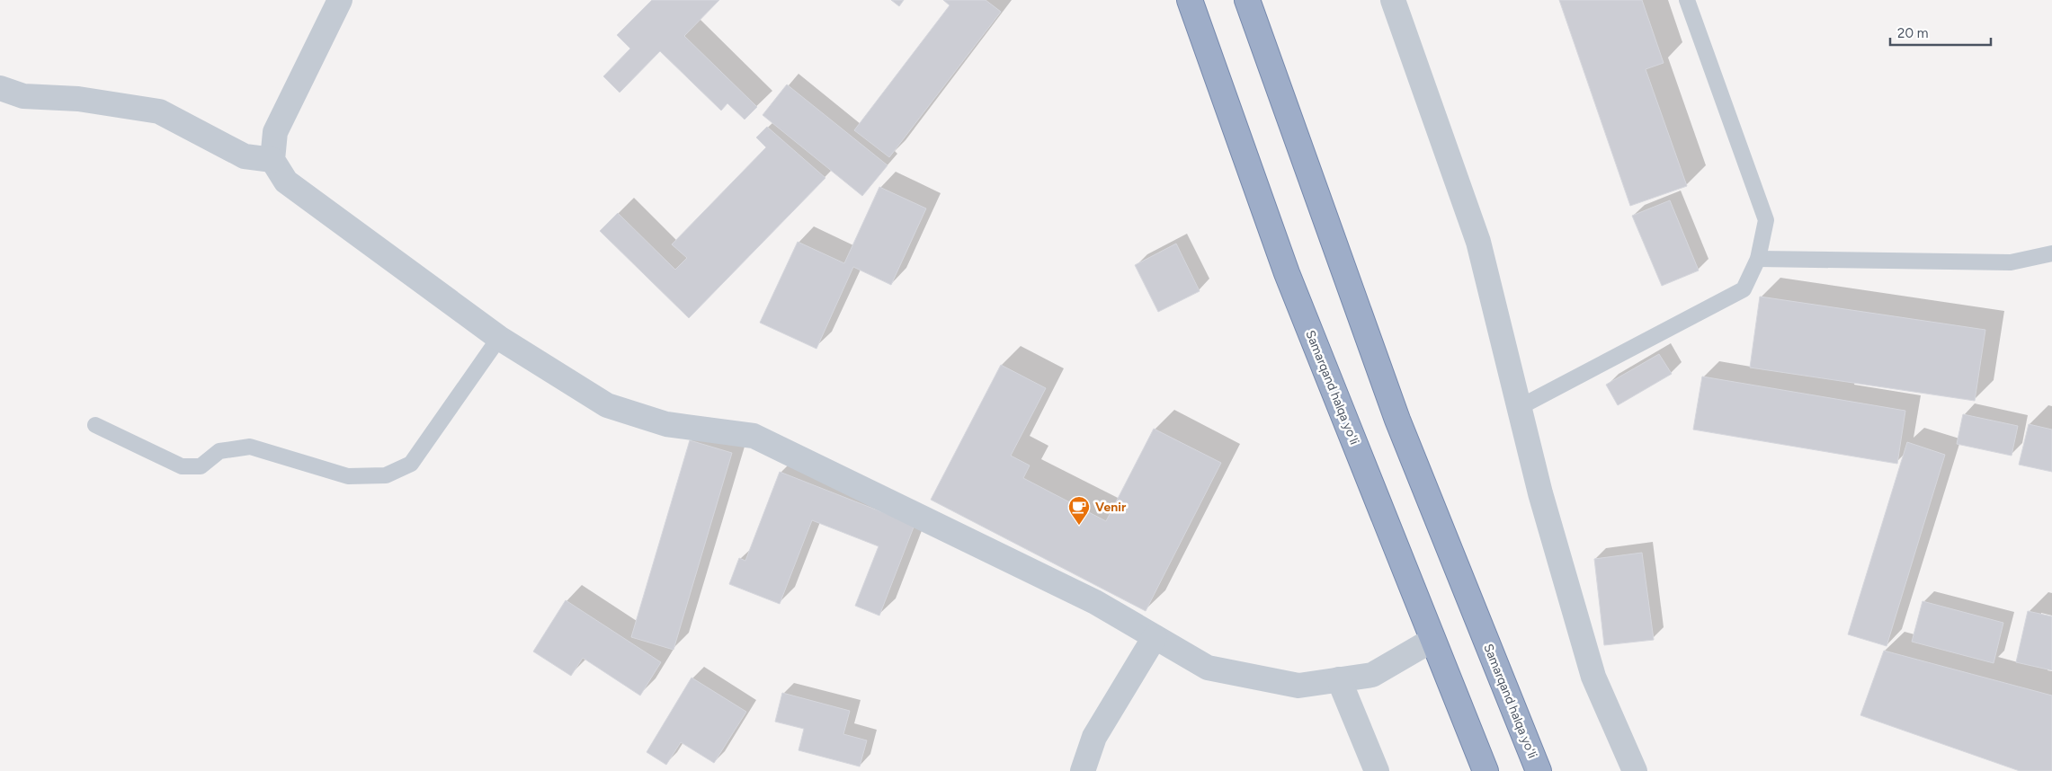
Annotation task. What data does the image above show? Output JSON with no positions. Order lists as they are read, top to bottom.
{
  "streets": {
    "highway": ["Samarqand halqa yoʻli"]
  },
  "places": {
    "cafe": ["Venir"]
  },
  "scale_bar": "20 m"
}
